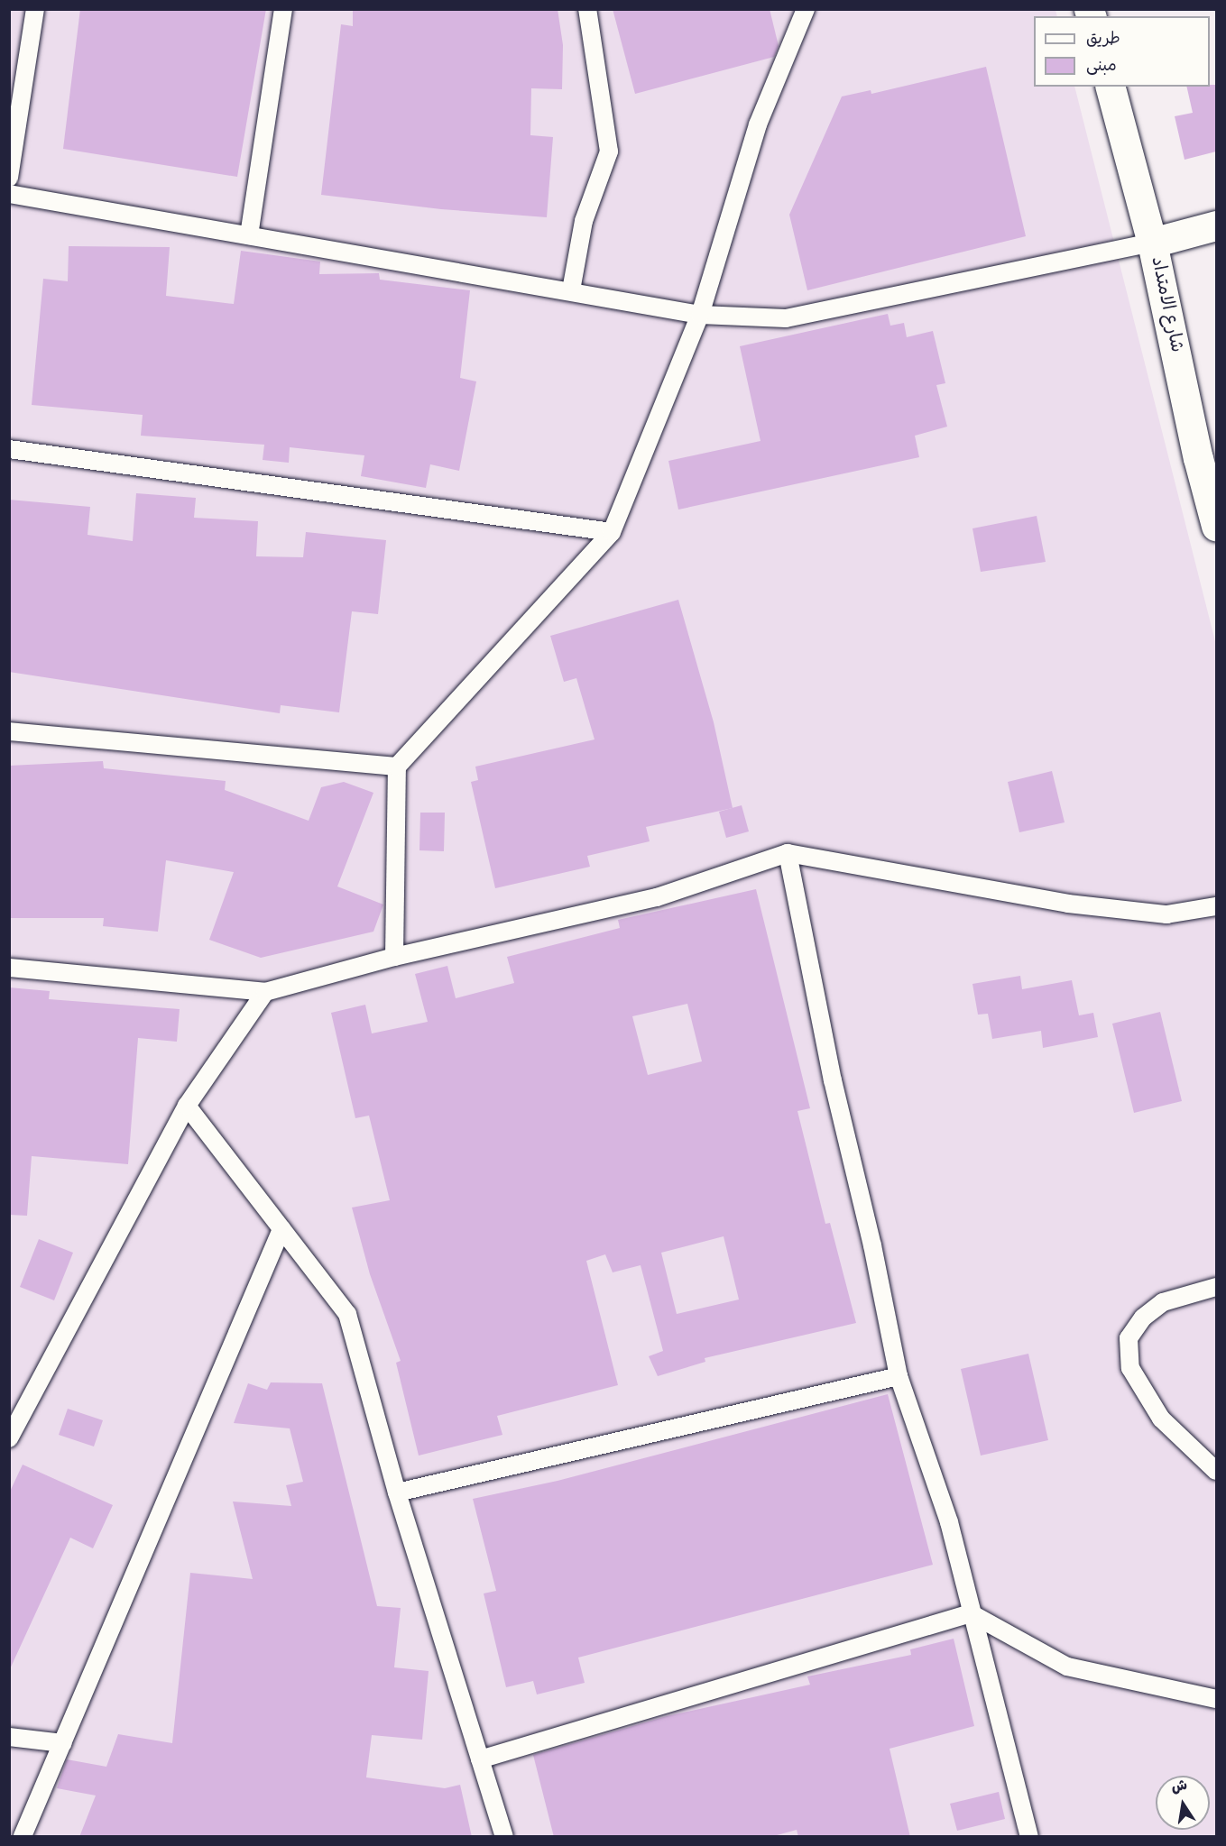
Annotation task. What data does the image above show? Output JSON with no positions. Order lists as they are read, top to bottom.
{
  "streets": {
    "street": ["شارع الامتداد"]
  },
  "legend": ["طريق", "مبنى"],
  "north": "top"
}
